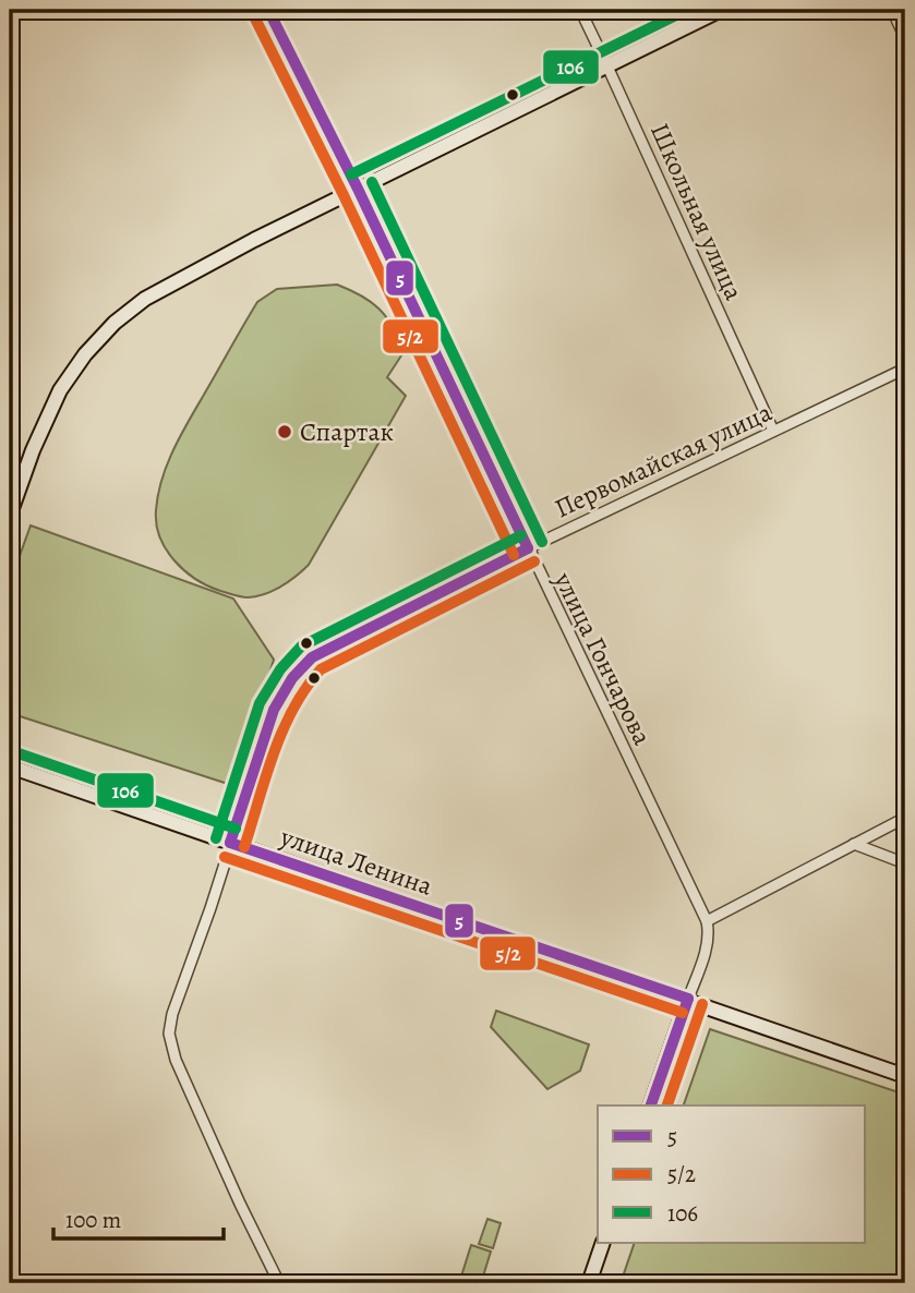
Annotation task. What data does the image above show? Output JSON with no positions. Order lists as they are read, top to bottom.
{
  "streets": {
    "street": [
      "Школьная улица",
      "Первомайская улица",
      "улица Гончарова",
      "улица Ленина"
    ]
  },
  "crossings": [
    ["Школьная улица", "Первомайская улица"],
    ["Первомайская улица", "улица Гончарова"],
    ["Первомайская улица", "улица Ленина"]
  ],
  "places": ["Спартак"],
  "lines": ["transit line 5", "transit line 106", "transit line 5/2"],
  "legend": ["5", "5/2", "106"],
  "scale_bar": "100 m"
}
